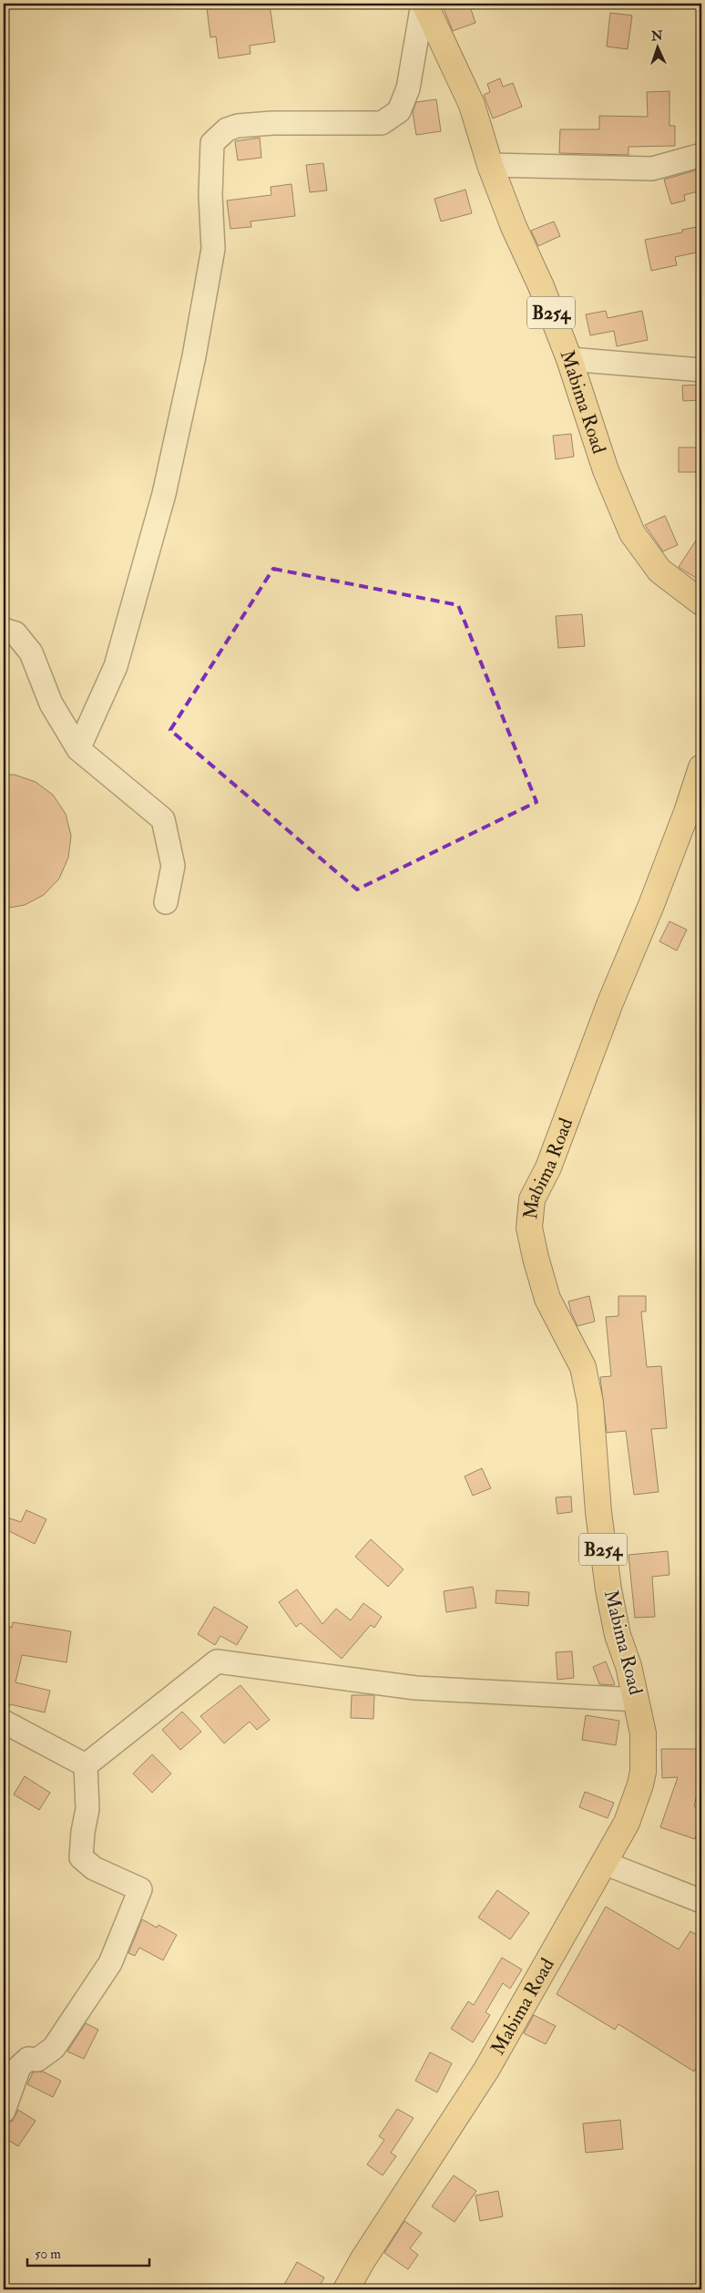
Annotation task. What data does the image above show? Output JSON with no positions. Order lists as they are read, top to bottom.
{
  "streets": {
    "main road": ["B254", "Mabima Road"]
  },
  "scale_bar": "50 m",
  "north": "top"
}
